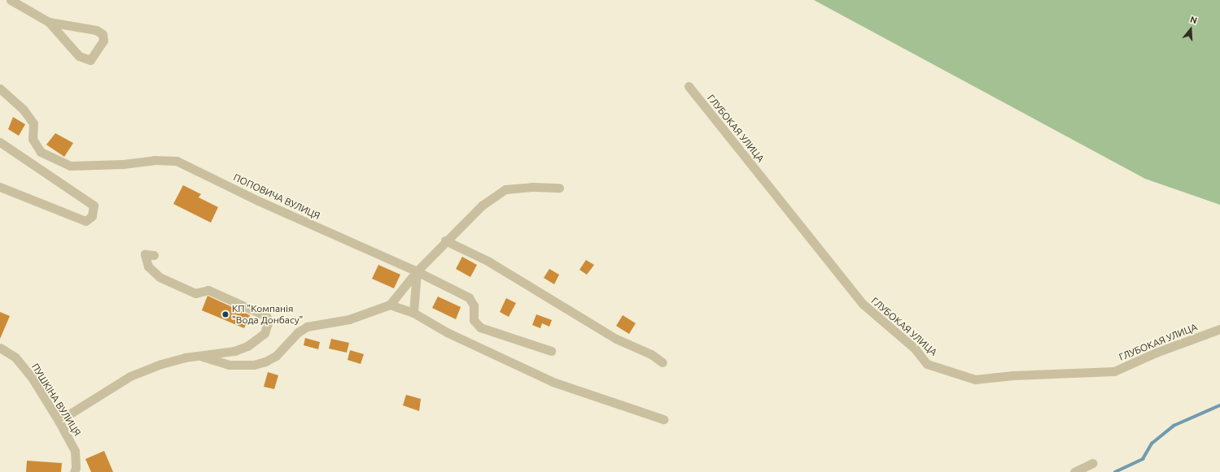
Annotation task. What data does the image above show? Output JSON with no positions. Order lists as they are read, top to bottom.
{
  "streets": {
    "street": ["ГЛУБОКАЯ УЛИЦА", "ПОПОВИЧА ВУЛИЦЯ", "ПУШКІНА ВУЛИЦЯ"]
  },
  "places": ["КП \"Компанія \"Вода Донбасу\""],
  "north": "top"
}
